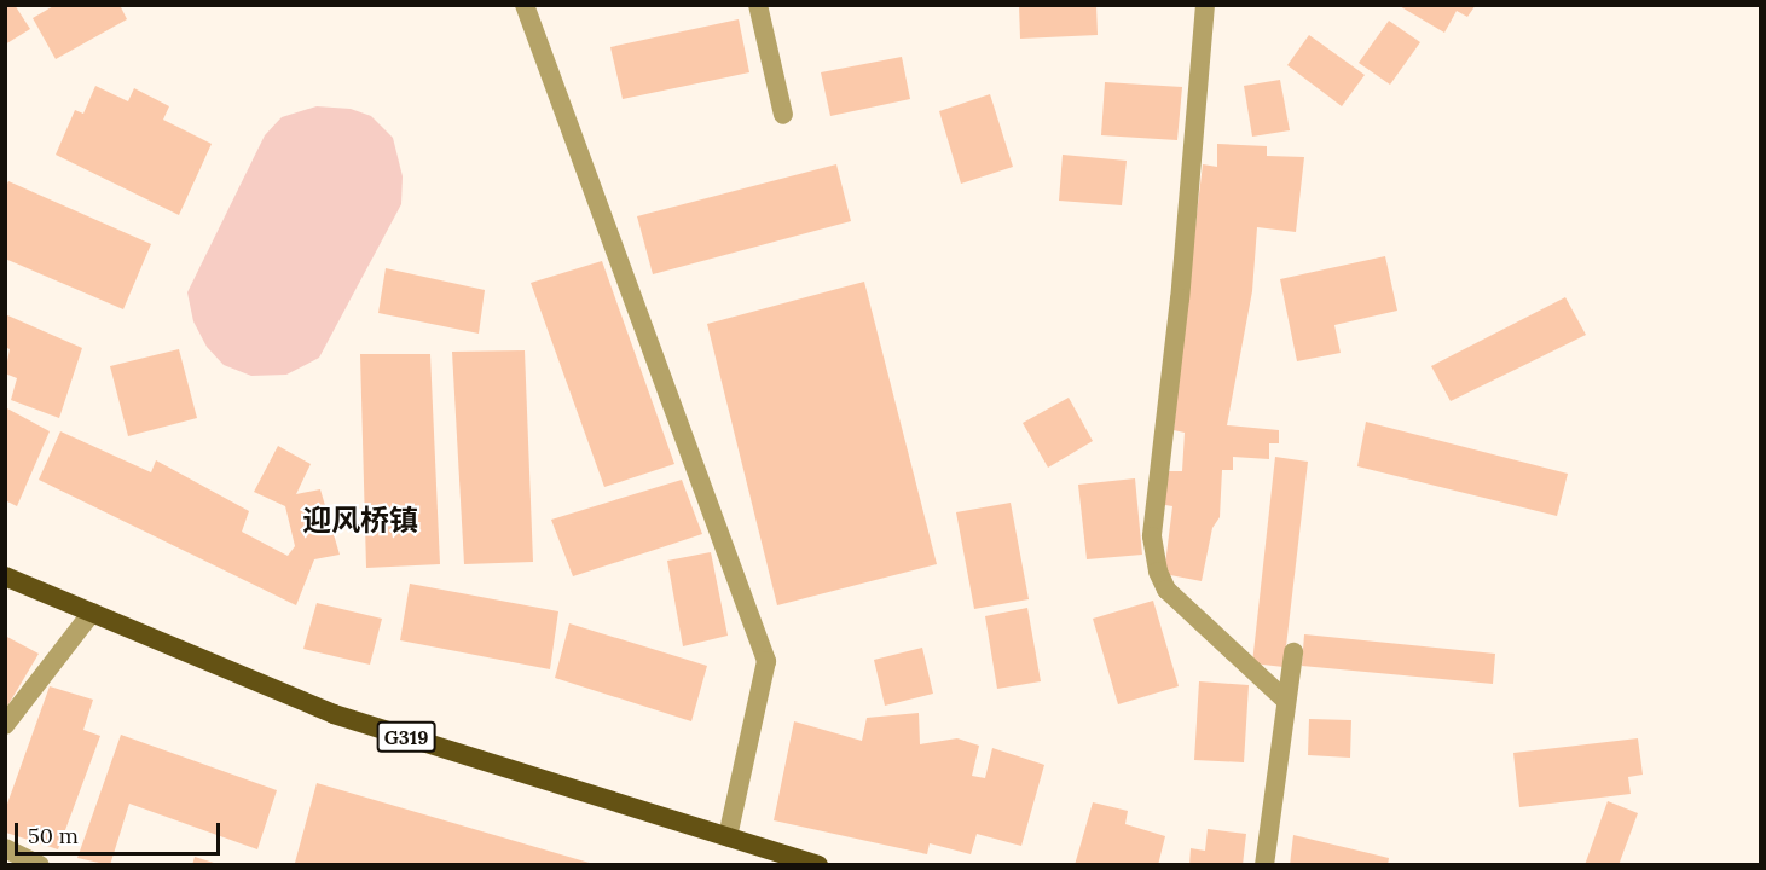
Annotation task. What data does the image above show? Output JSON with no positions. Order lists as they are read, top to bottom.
{
  "streets": {
    "highway": ["G319"]
  },
  "districts": ["迎风桥镇"],
  "scale_bar": "50 m"
}
